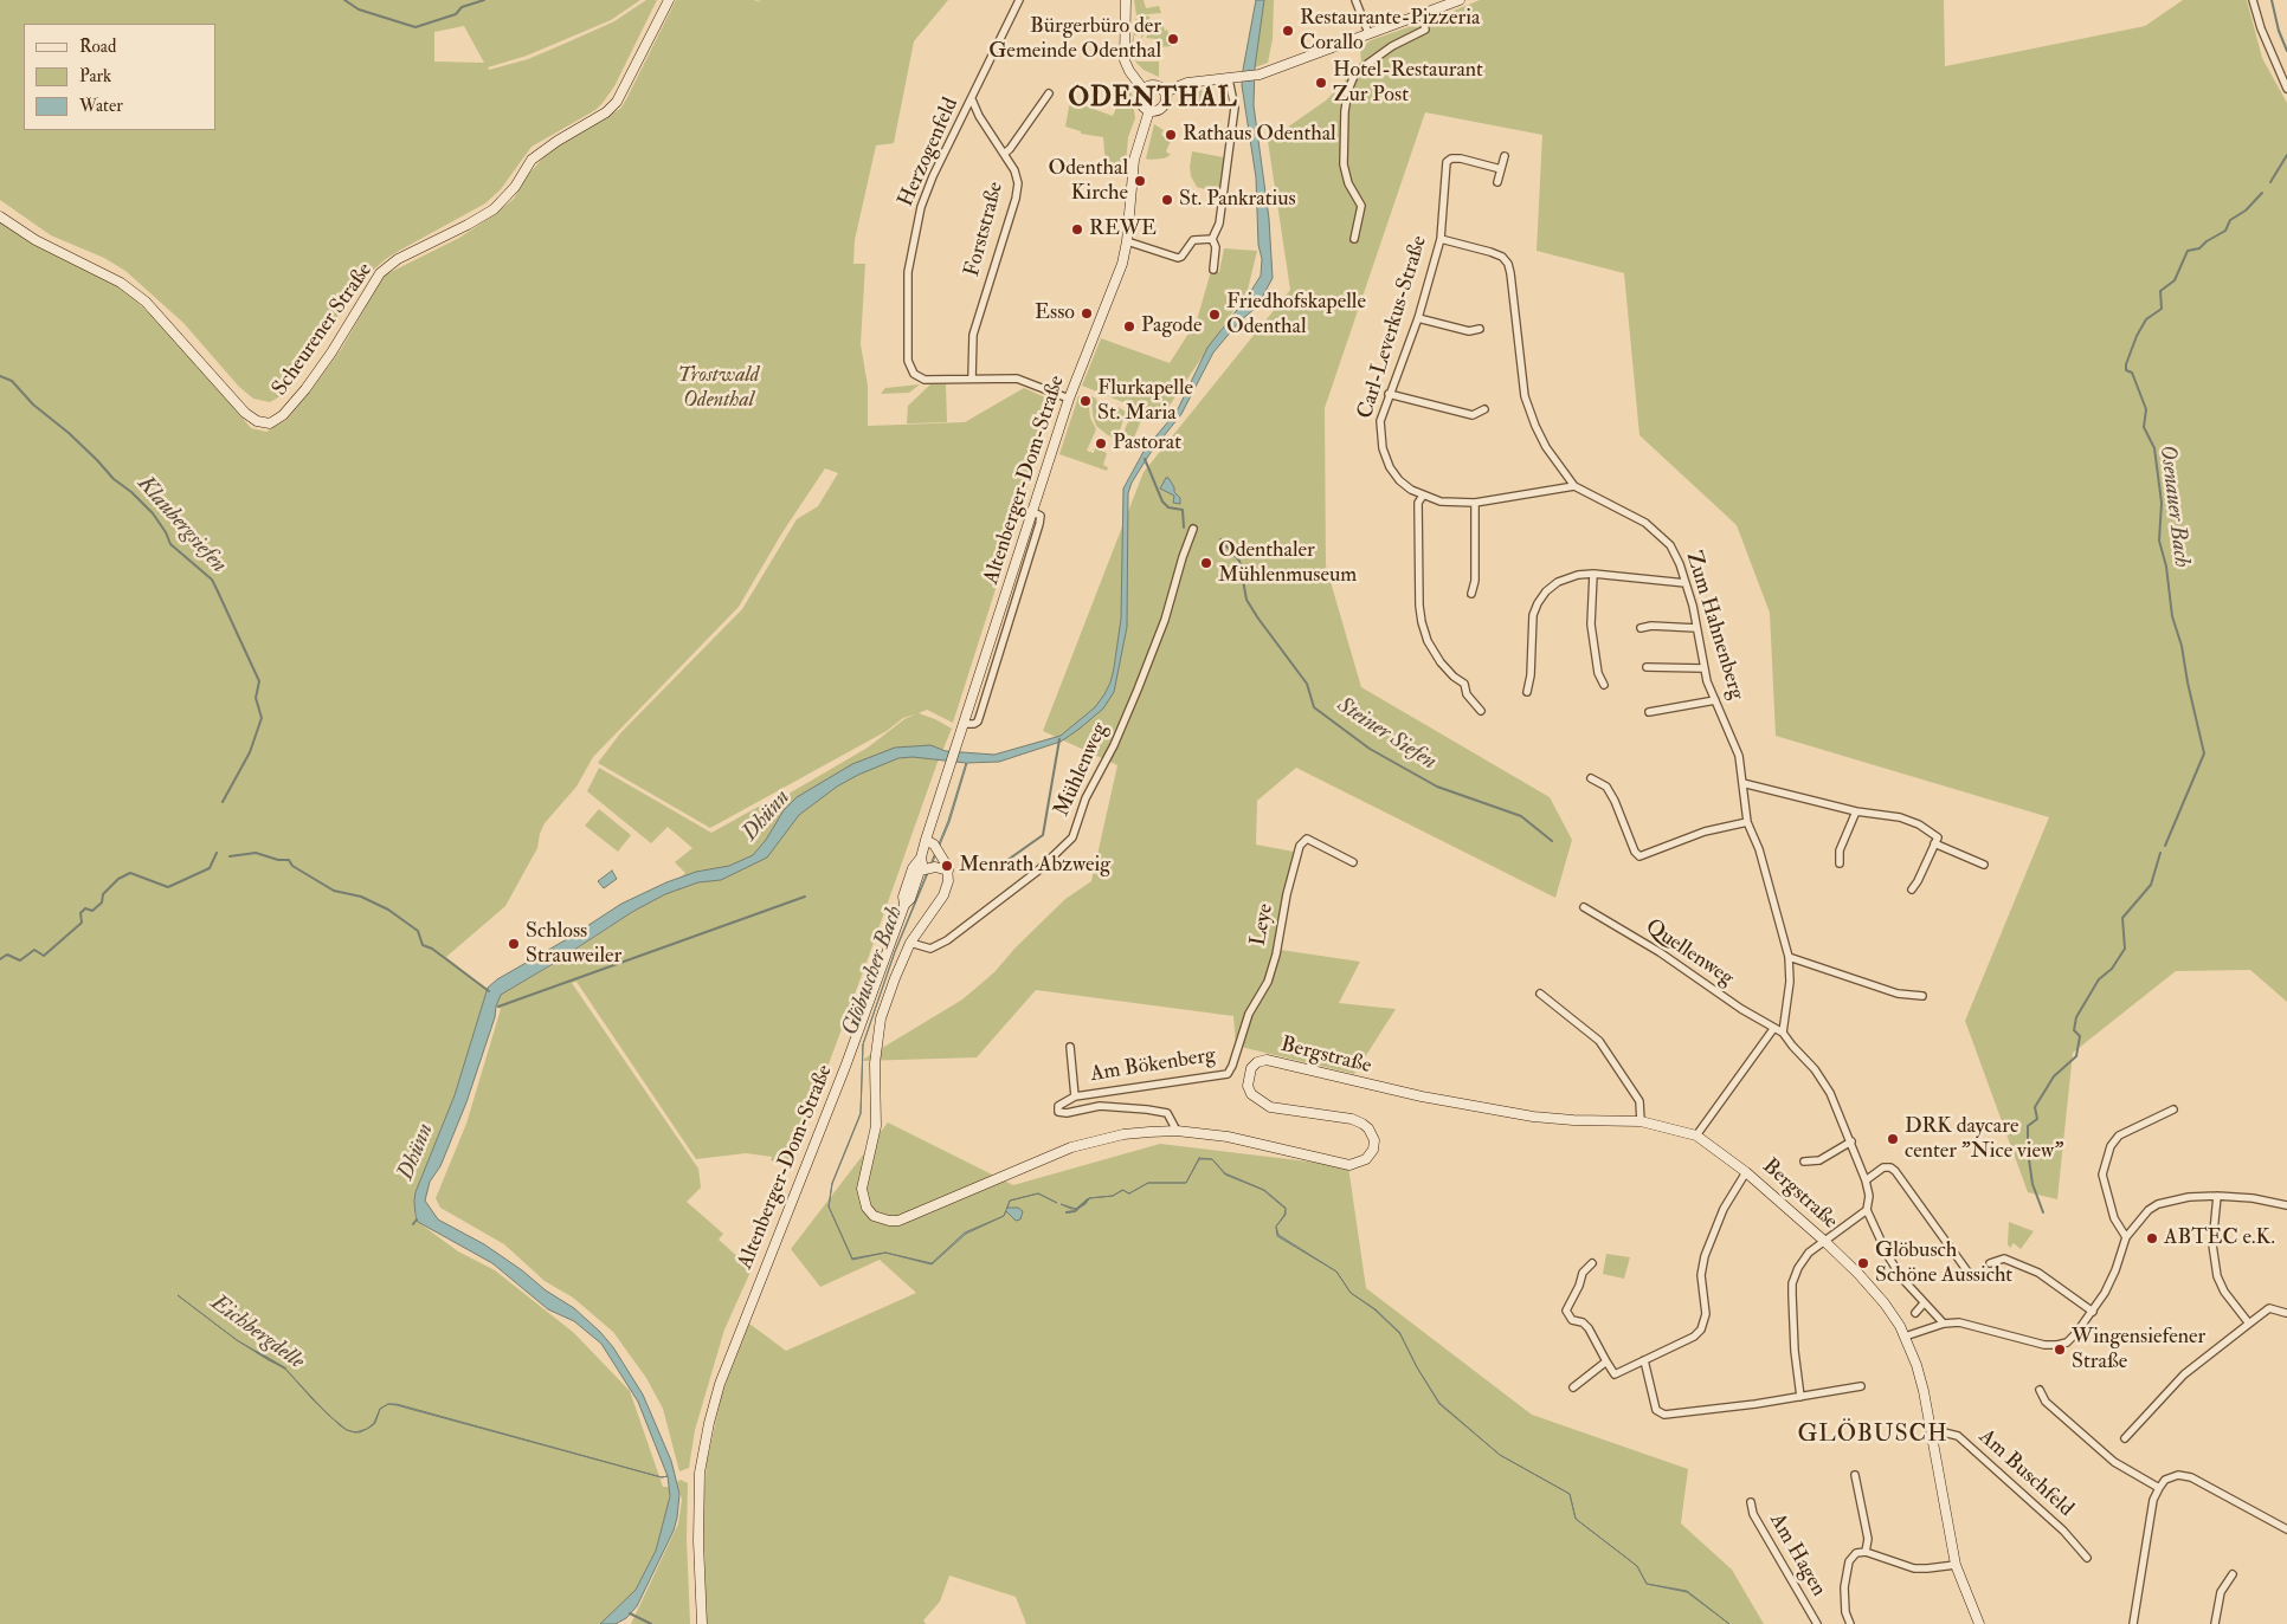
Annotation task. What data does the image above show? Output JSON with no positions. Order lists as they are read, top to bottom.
{
  "streets": {
    "street": [
      "Herzogenfeld",
      "Forststraße",
      "Carl-Leverkus-Straße",
      "Scheurener Straße",
      "Altenberger-Dom-Straße",
      "Zum Hahnenberg",
      "Mühlenweg",
      "Leye",
      "Quellenweg",
      "Bergstraße",
      "Am Bökenberg",
      "Am Buschfeld",
      "Am Hagen"
    ]
  },
  "crossings": [
    ["Herzogenfeld", "Forststraße"],
    ["Herzogenfeld", "Altenberger-Dom-Straße"],
    ["Carl-Leverkus-Straße", "Zum Hahnenberg"],
    ["Zum Hahnenberg", "Quellenweg"],
    ["Mühlenweg", "Bergstraße"],
    ["Leye", "Am Bökenberg"],
    ["Bergstraße", "Am Bökenberg"],
    ["Bergstraße", "Am Buschfeld"]
  ],
  "districts": ["ODENTHAL", "GLÖBUSCH"],
  "water": [
    "Osenauer Bach",
    "Klaubergsiefen",
    "Steiner Siefen",
    "Dhünn",
    "Glöbuscher Bach",
    "Eichbergdelle"
  ],
  "parks": ["Trostwald Odenthal"],
  "places": [
    "Restaurante-Pizzeria Corallo",
    "Bürgerbüro der Gemeinde Odenthal",
    "Hotel-Restaurant Zur Post",
    "Rathaus Odenthal",
    "Odenthal Kirche",
    "St. Pankratius",
    "REWE",
    "Esso",
    "Friedhofskapelle Odenthal",
    "Pagode",
    "Flurkapelle St. Maria",
    "Pastorat",
    "Odenthaler Mühlenmuseum",
    "Menrath Abzweig",
    "Schloss Strauweiler",
    "DRK daycare center \"Nice view\"",
    "ABTEC e.K.",
    "Glöbusch Schöne Aussicht",
    "Wingensiefener Straße"
  ],
  "legend": ["Road", "Park", "Water"]
}
